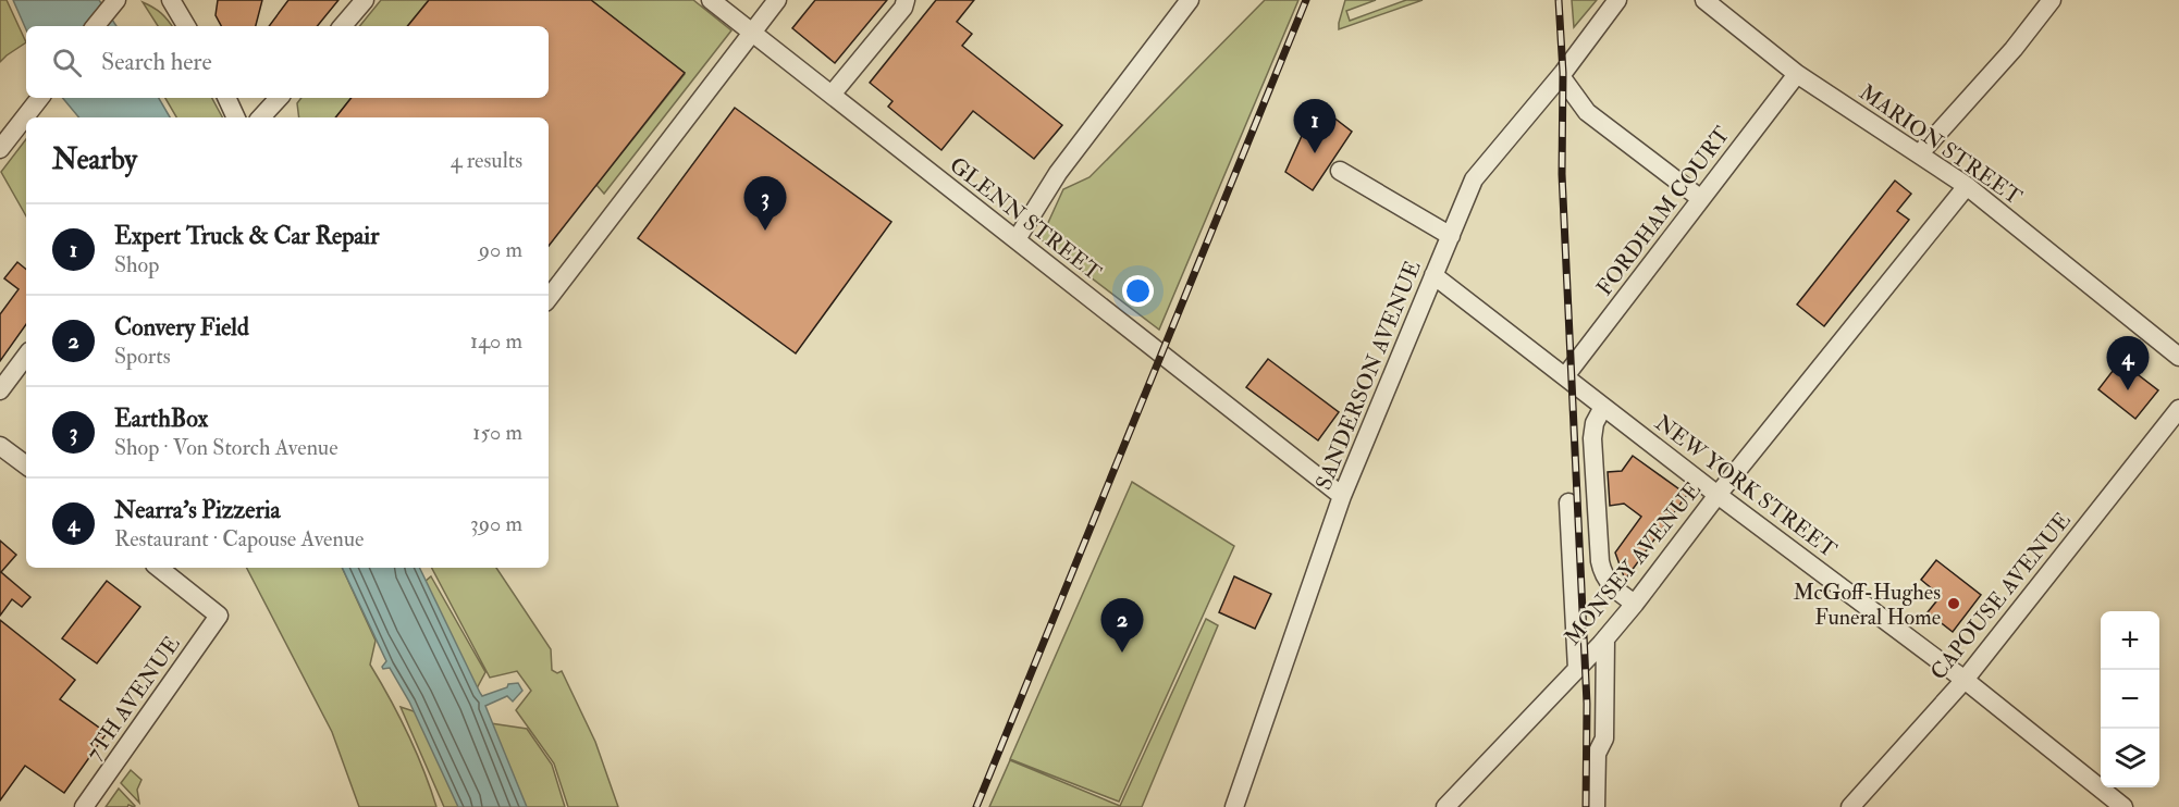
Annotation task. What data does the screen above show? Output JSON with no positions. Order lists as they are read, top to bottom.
{
  "streets": {
    "street": [
      "MARION STREET",
      "FORDHAM COURT",
      "GLENN STREET",
      "SANDERSON AVENUE",
      "NEW YORK STREET",
      "MONSEY AVENUE",
      "CAPOUSE AVENUE",
      "7TH AVENUE"
    ]
  },
  "crossings": [
    ["MARION STREET", "FORDHAM COURT"],
    ["MARION STREET", "MONSEY AVENUE"],
    ["FORDHAM COURT", "NEW YORK STREET"],
    ["GLENN STREET", "SANDERSON AVENUE"],
    ["SANDERSON AVENUE", "NEW YORK STREET"],
    ["NEW YORK STREET", "MONSEY AVENUE"],
    ["NEW YORK STREET", "CAPOUSE AVENUE"]
  ],
  "places": ["McGoff-Hughes Funeral Home"],
  "page": {
    "search": "Search here",
    "pins": [
      "1",
      "3",
      "4",
      "2"
    ],
    "heading": ["Nearby", "4 results"],
    "list": [
      {
        "mark": "1",
        "name": "Expert Truck & Car Repair",
        "note": "Shop",
        "value": "90 m"
      },
      {
        "mark": "2",
        "name": "Convery Field",
        "note": "Sports",
        "value": "140 m"
      },
      {
        "mark": "3",
        "name": "EarthBox",
        "note": "Shop · Von Storch Avenue",
        "value": "150 m"
      },
      {
        "mark": "4",
        "name": "Nearra's Pizzeria",
        "note": "Restaurant · Capouse Avenue",
        "value": "390 m"
      }
    ],
    "map_buttons": ["+", "−"]
  }
}
